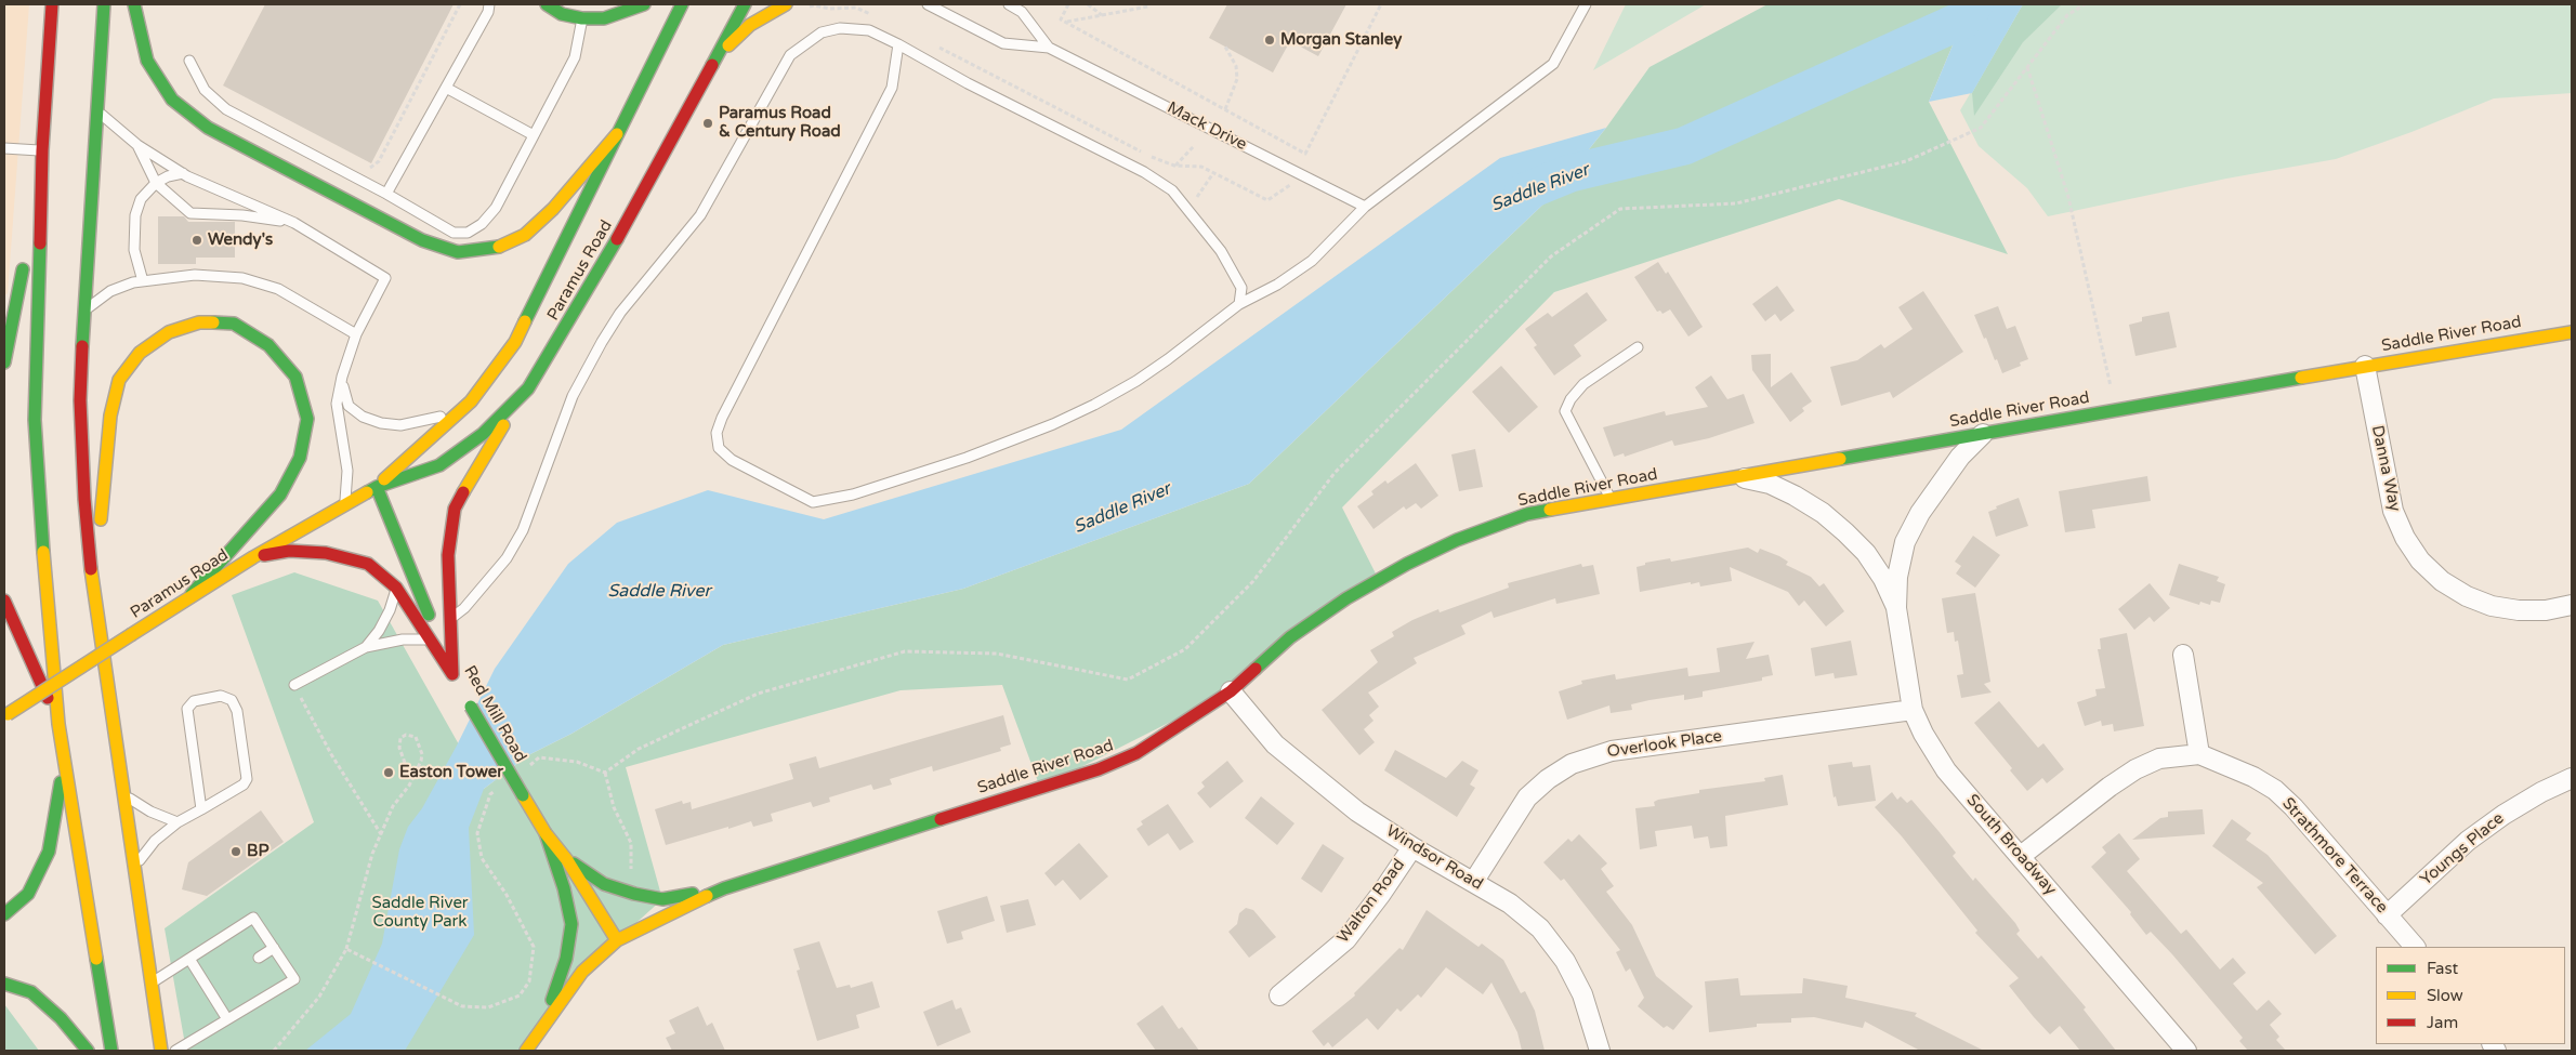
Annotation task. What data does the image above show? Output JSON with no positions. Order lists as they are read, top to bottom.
{
  "streets": {
    "main road": ["Paramus Road", "Saddle River Road", "Red Mill Road"],
    "street": [
      "Danna Way",
      "Overlook Place",
      "South Broadway",
      "Youngs Place",
      "Strathmore Terrace",
      "Windsor Road",
      "Walton Road"
    ],
    "lane": ["Mack Drive"]
  },
  "crossings": [
    ["Paramus Road", "Red Mill Road"],
    ["Saddle River Road", "Danna Way"],
    ["Saddle River Road", "Red Mill Road"],
    ["Saddle River Road", "South Broadway"],
    ["Saddle River Road", "Windsor Road"],
    ["Overlook Place", "South Broadway"],
    ["Overlook Place", "Windsor Road"],
    ["South Broadway", "Strathmore Terrace"],
    ["Youngs Place", "Strathmore Terrace"],
    ["Windsor Road", "Walton Road"]
  ],
  "water": ["Saddle River"],
  "parks": ["Saddle River County Park"],
  "places": [
    "Morgan Stanley",
    "Paramus Road & Century Road",
    "Wendy's",
    "Easton Tower",
    "BP"
  ],
  "legend": ["Fast", "Slow", "Jam"]
}
